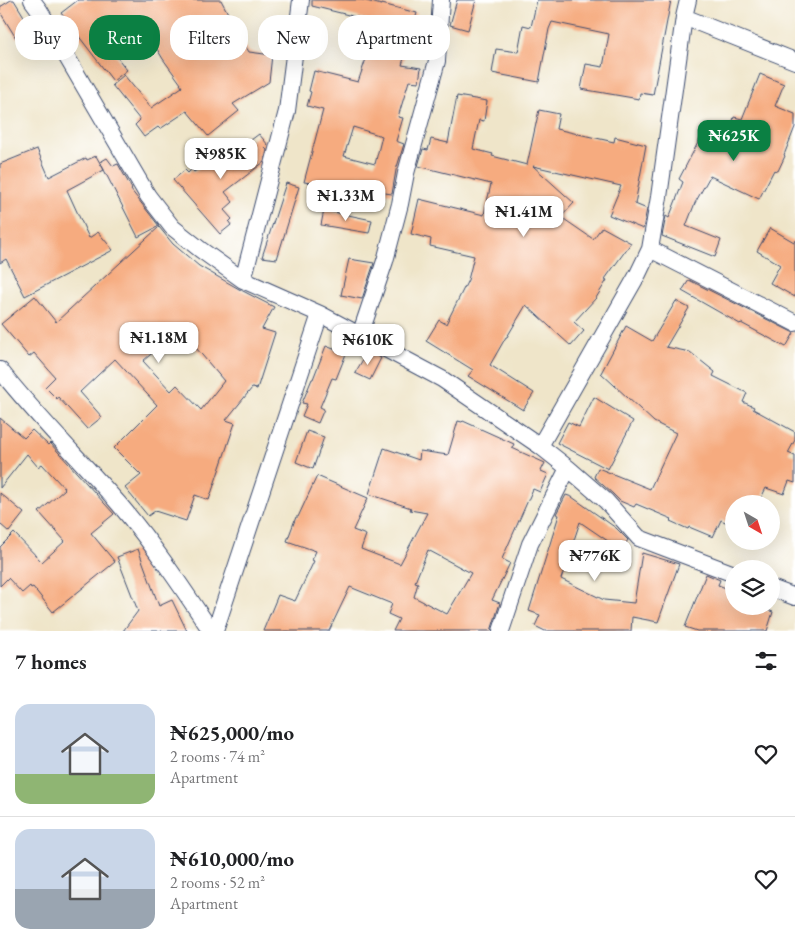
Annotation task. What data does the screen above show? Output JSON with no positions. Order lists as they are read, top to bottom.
{
  "north": "bottom right",
  "page": {
    "chip": [
      "Buy",
      "Rent",
      "Filters",
      "New",
      "Apartment"
    ],
    "price": [
      "₦625K",
      "₦985K",
      "₦1.33M",
      "₦1.41M",
      "₦1.18M",
      "₦610K",
      "₦776K"
    ],
    "heading": "7 homes",
    "list": [
      {
        "name": "₦625,000/mo",
        "note": "2 rooms · 74 m² · Apartment"
      },
      {
        "name": "₦610,000/mo",
        "note": "2 rooms · 52 m² · Apartment"
      }
    ]
  }
}
